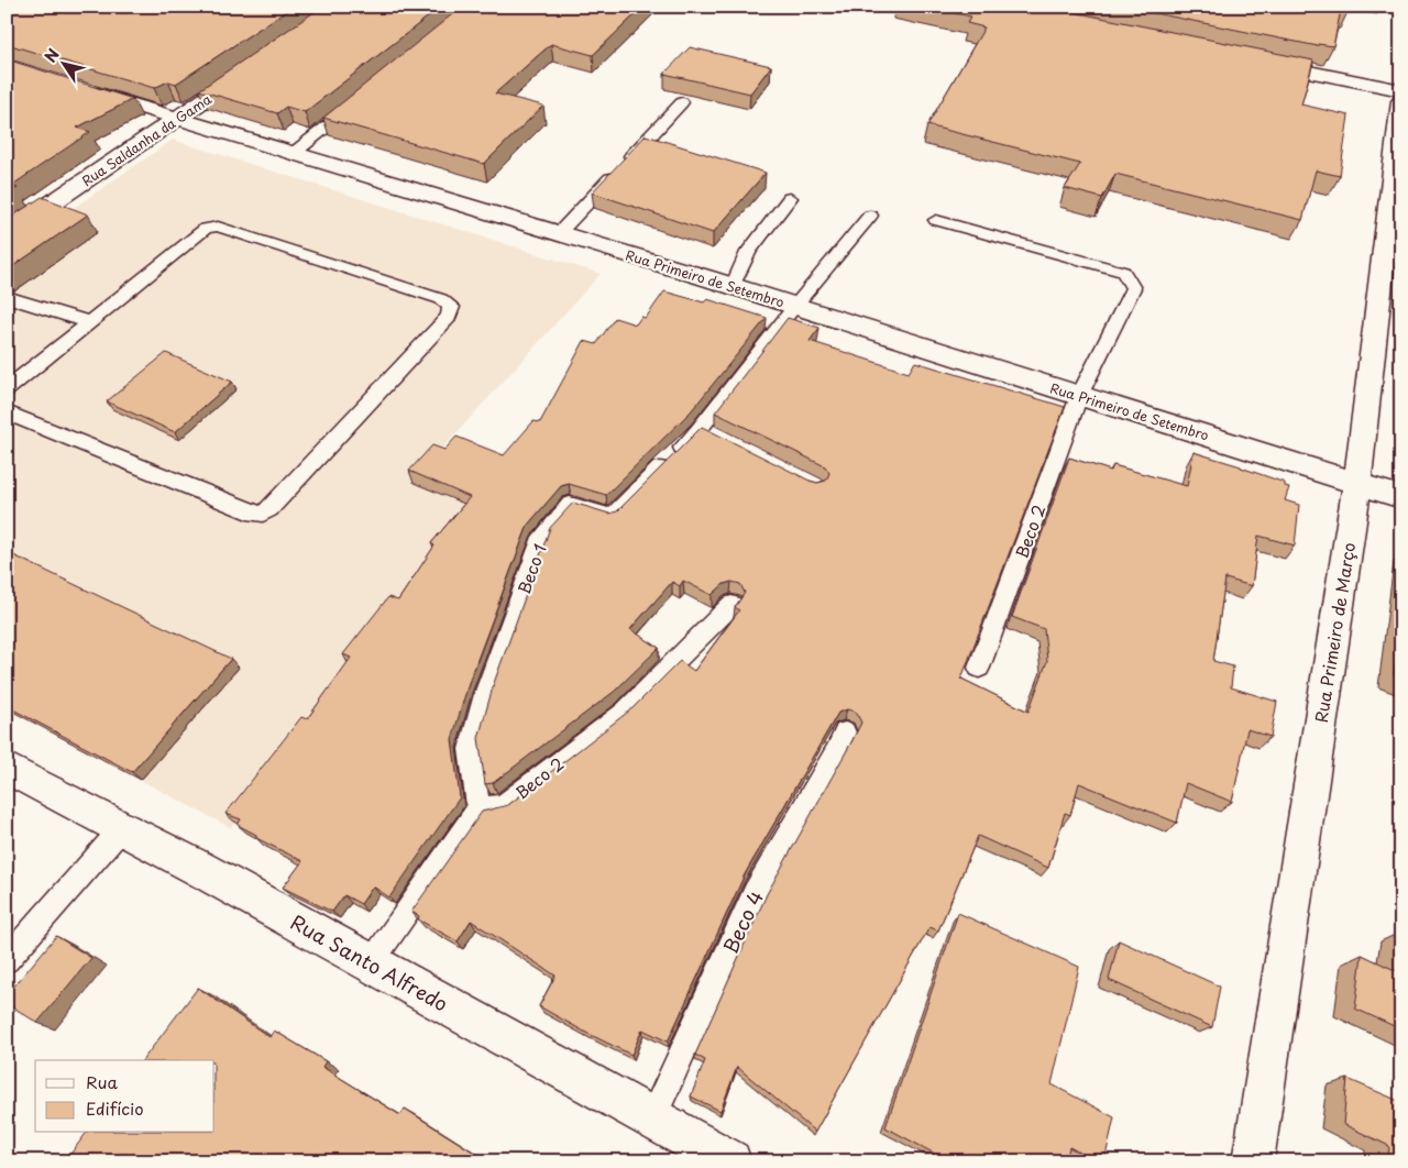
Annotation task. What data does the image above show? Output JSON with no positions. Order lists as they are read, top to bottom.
{
  "streets": {
    "street": [
      "Rua Saldanha da Gama",
      "Rua Primeiro de Setembro",
      "Rua Primeiro de Março",
      "Rua Santo Alfredo"
    ],
    "lane": ["Beco 2", "Beco 1", "Beco 4"]
  },
  "crossings": [
    ["Rua Saldanha da Gama", "Rua Primeiro de Setembro"],
    ["Rua Primeiro de Setembro", "Beco 2"],
    ["Rua Primeiro de Setembro", "Beco 1"],
    ["Rua Primeiro de Setembro", "Rua Primeiro de Março"],
    ["Beco 2", "Beco 1"],
    ["Beco 4", "Rua Santo Alfredo"]
  ],
  "legend": ["Rua", "Edifício"],
  "north": "top left"
}
